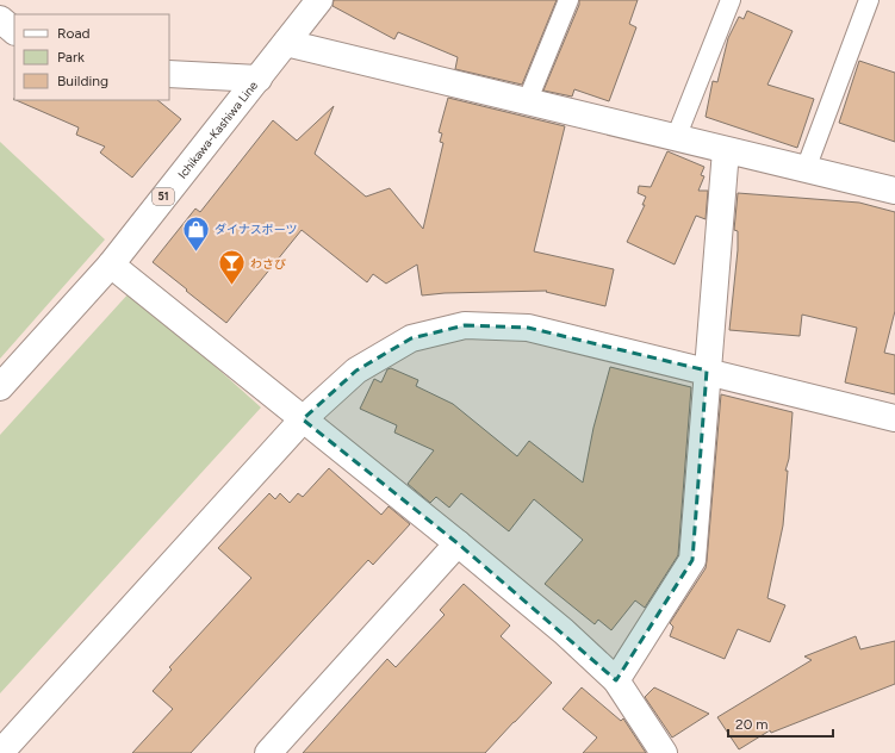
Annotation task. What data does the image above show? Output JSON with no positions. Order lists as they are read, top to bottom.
{
  "streets": {
    "street": ["Ichikawa-Kashiwa Line", "51"]
  },
  "places": {
    "shop": ["ダイナスポーツ"],
    "bar": ["わさび"]
  },
  "legend": ["Road", "Park", "Building"],
  "scale_bar": "20 m"
}
